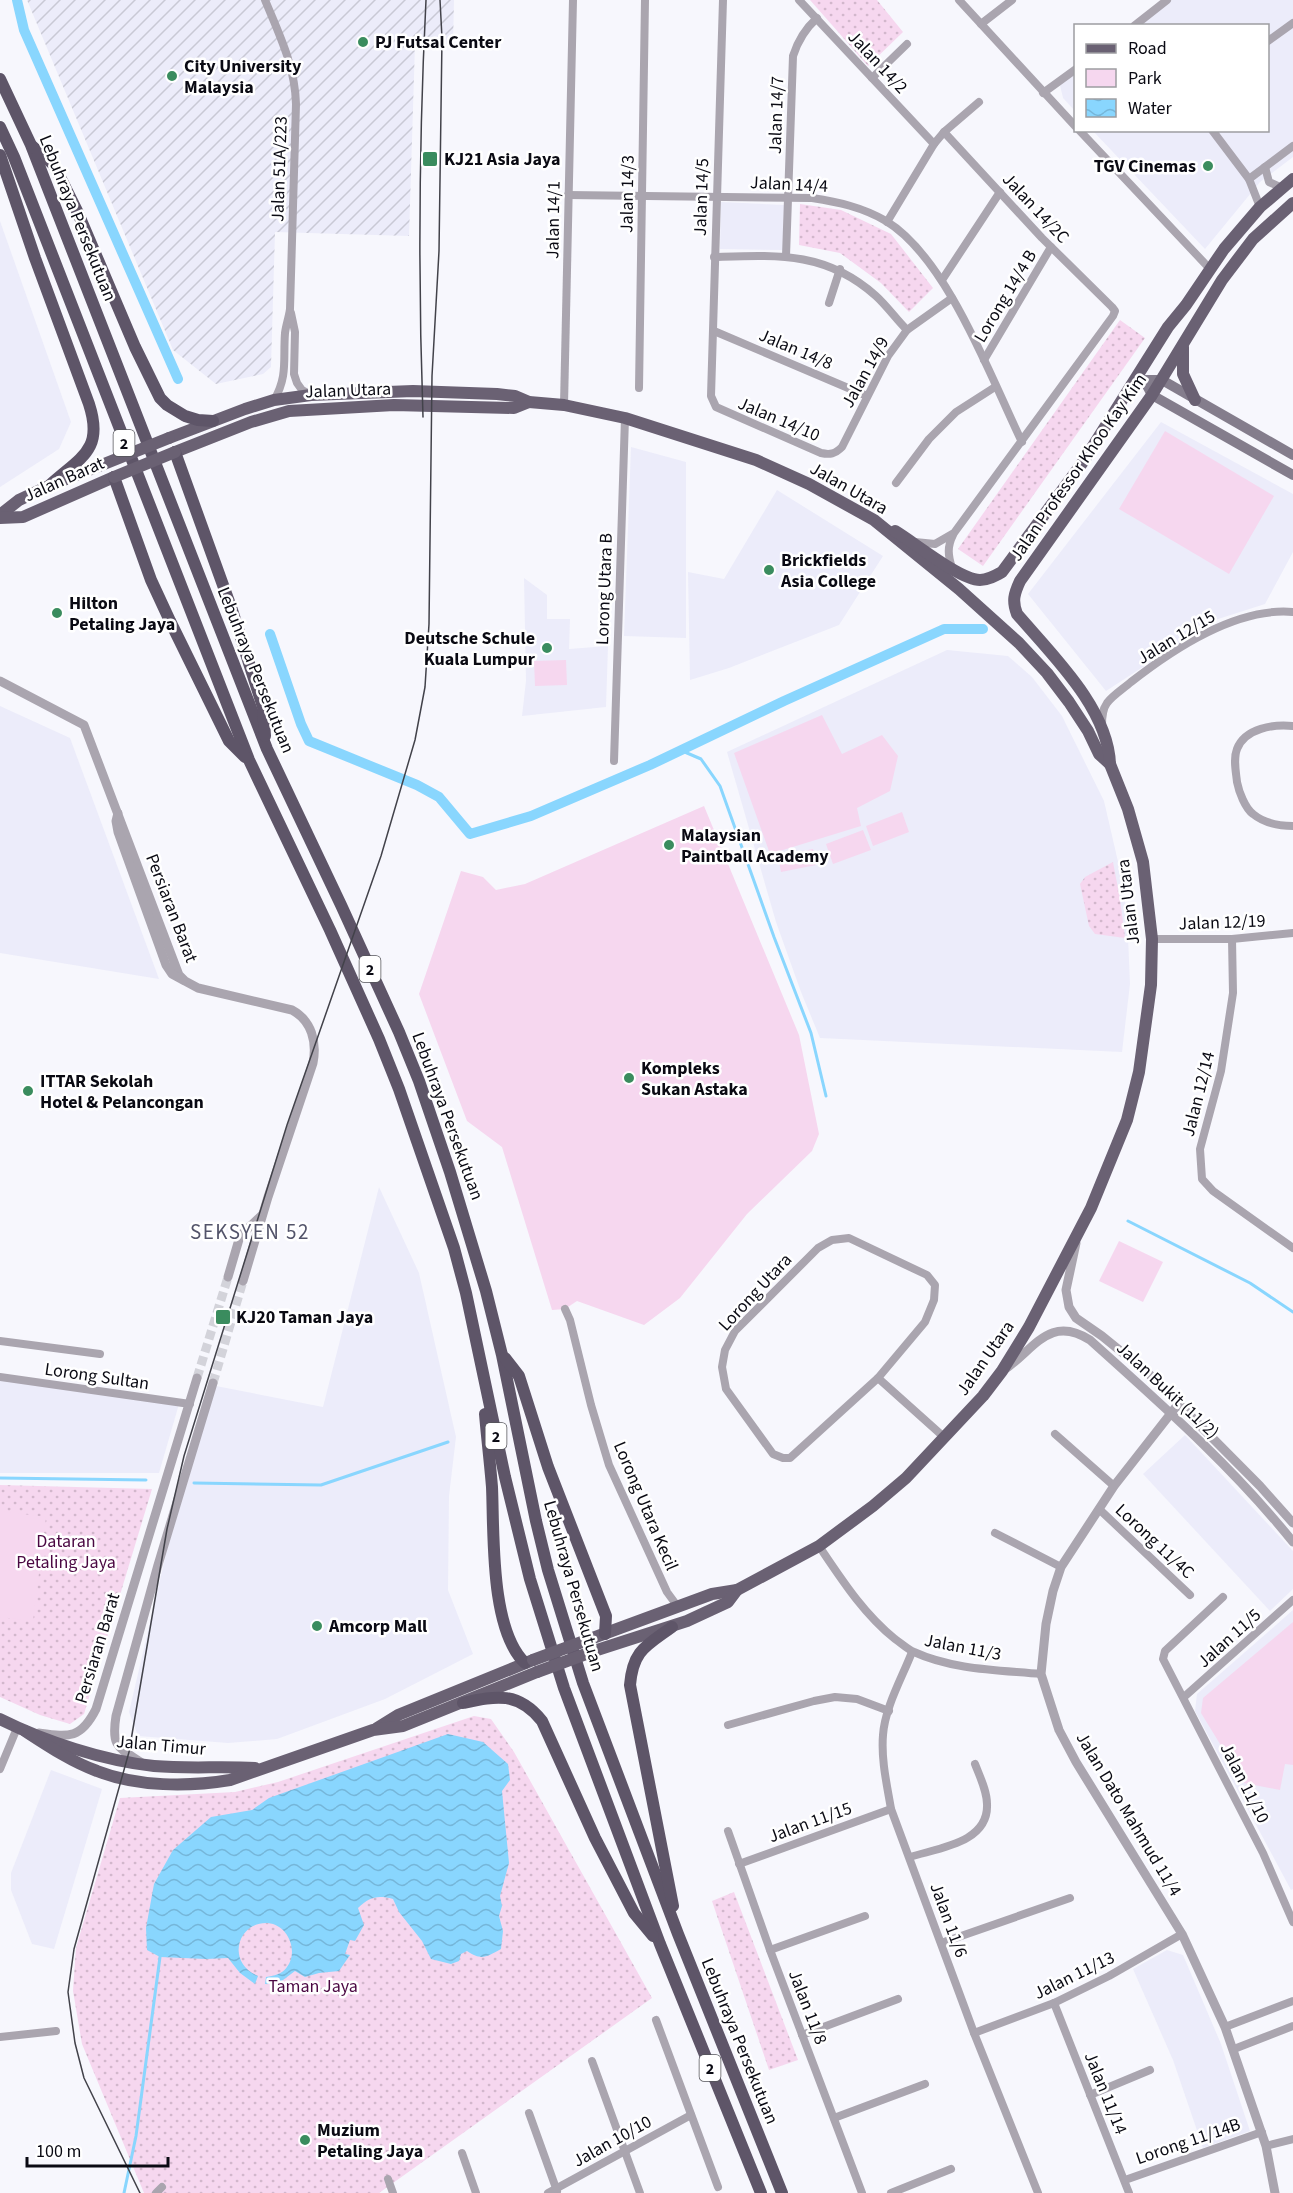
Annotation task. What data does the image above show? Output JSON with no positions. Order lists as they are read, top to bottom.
{
  "streets": {
    "highway": ["Lebuhraya Persekutuan", "2"],
    "main road": [
      "Jalan Utara",
      "Jalan Professor Khoo Kay Kim",
      "Jalan Barat",
      "Jalan Timur"
    ],
    "street": [
      "Jalan 14/2",
      "Jalan 14/7",
      "Jalan 51A/223",
      "Jalan 14/4",
      "Jalan 14/3",
      "Jalan 14/5",
      "Jalan 14/2C",
      "Jalan 14/1",
      "Lorong 14/4 B",
      "Jalan 14/8",
      "Jalan 14/9",
      "Jalan 14/10",
      "Lorong Utara B",
      "Jalan 12/15",
      "Persiaran Barat",
      "Jalan 12/19",
      "Jalan 12/14",
      "Lorong Utara",
      "Lorong Sultan",
      "Jalan Bukit (11/2)",
      "Lorong Utara Kecil",
      "Lorong 11/4C",
      "Jalan 11/5",
      "Jalan 11/3",
      "Jalan 11/10",
      "Jalan Dato Mahmud 11/4",
      "Jalan 11/15",
      "Jalan 11/6",
      "Jalan 11/13",
      "Jalan 11/8",
      "Jalan 11/14",
      "Jalan 10/10",
      "Lorong 11/14B"
    ]
  },
  "crossings": [
    ["Jalan 14/2", "Jalan 14/7"],
    ["Jalan 14/7", "Jalan 14/4"],
    ["Jalan 51A/223", "Jalan Utara"],
    ["Jalan 14/4", "Jalan 14/3"],
    ["Jalan 14/4", "Jalan 14/5"],
    ["Jalan 14/4", "Jalan 14/2C"],
    ["Jalan 14/4", "Jalan 14/1"],
    ["Jalan 14/4", "Lorong 14/4 B"],
    ["Jalan 14/4", "Jalan 14/9"],
    ["Jalan 14/5", "Jalan 14/8"],
    ["Jalan 14/5", "Jalan 14/10"],
    ["Jalan 14/2C", "Lorong 14/4 B"],
    ["Jalan 14/1", "Jalan Utara"],
    ["Jalan 14/8", "Jalan 14/9"],
    ["Jalan 14/9", "Jalan 14/10"],
    ["Jalan Utara", "Jalan Professor Khoo Kay Kim"],
    ["Jalan Utara", "Jalan Barat"],
    ["Jalan Utara", "Lorong Utara B"],
    ["Jalan Utara", "Jalan 12/19"],
    ["Jalan Utara", "Jalan Bukit (11/2)"],
    ["Jalan Utara", "Lorong Utara Kecil"],
    ["Jalan Utara", "Jalan 11/3"],
    ["Jalan Utara", "Jalan Timur"],
    ["Jalan Professor Khoo Kay Kim", "Jalan 12/15"],
    ["Persiaran Barat", "Lorong Sultan"],
    ["Persiaran Barat", "Jalan Timur"],
    ["Jalan 12/19", "Jalan 12/14"],
    ["Jalan Bukit (11/2)", "Jalan Dato Mahmud 11/4"],
    ["Lorong 11/4C", "Jalan Dato Mahmud 11/4"],
    ["Jalan 11/5", "Jalan 11/10"],
    ["Jalan 11/3", "Jalan Dato Mahmud 11/4"],
    ["Jalan 11/3", "Jalan 11/6"],
    ["Jalan Dato Mahmud 11/4", "Jalan 11/13"],
    ["Jalan Dato Mahmud 11/4", "Lorong 11/14B"],
    ["Jalan 11/15", "Jalan 11/6"],
    ["Jalan 11/15", "Jalan 11/8"],
    ["Jalan 11/6", "Jalan 11/13"],
    ["Jalan 11/13", "Jalan 11/14"],
    ["Jalan 11/14", "Lorong 11/14B"]
  ],
  "districts": ["SEKSYEN 52"],
  "parks": ["Dataran Petaling Jaya", "Taman Jaya"],
  "places": {
    "other": [
      "PJ Futsal Center",
      "City University Malaysia",
      "TGV Cinemas",
      "Brickfields Asia College",
      "Hilton Petaling Jaya",
      "Deutsche Schule Kuala Lumpur",
      "Malaysian Paintball Academy",
      "Kompleks Sukan Astaka",
      "ITTAR Sekolah Hotel & Pelancongan",
      "Amcorp Mall",
      "Muzium Petaling Jaya"
    ],
    "transit": ["KJ21 Asia Jaya", "KJ20 Taman Jaya"]
  },
  "legend": ["Road", "Park", "Water"],
  "scale_bar": "100 m"
}
